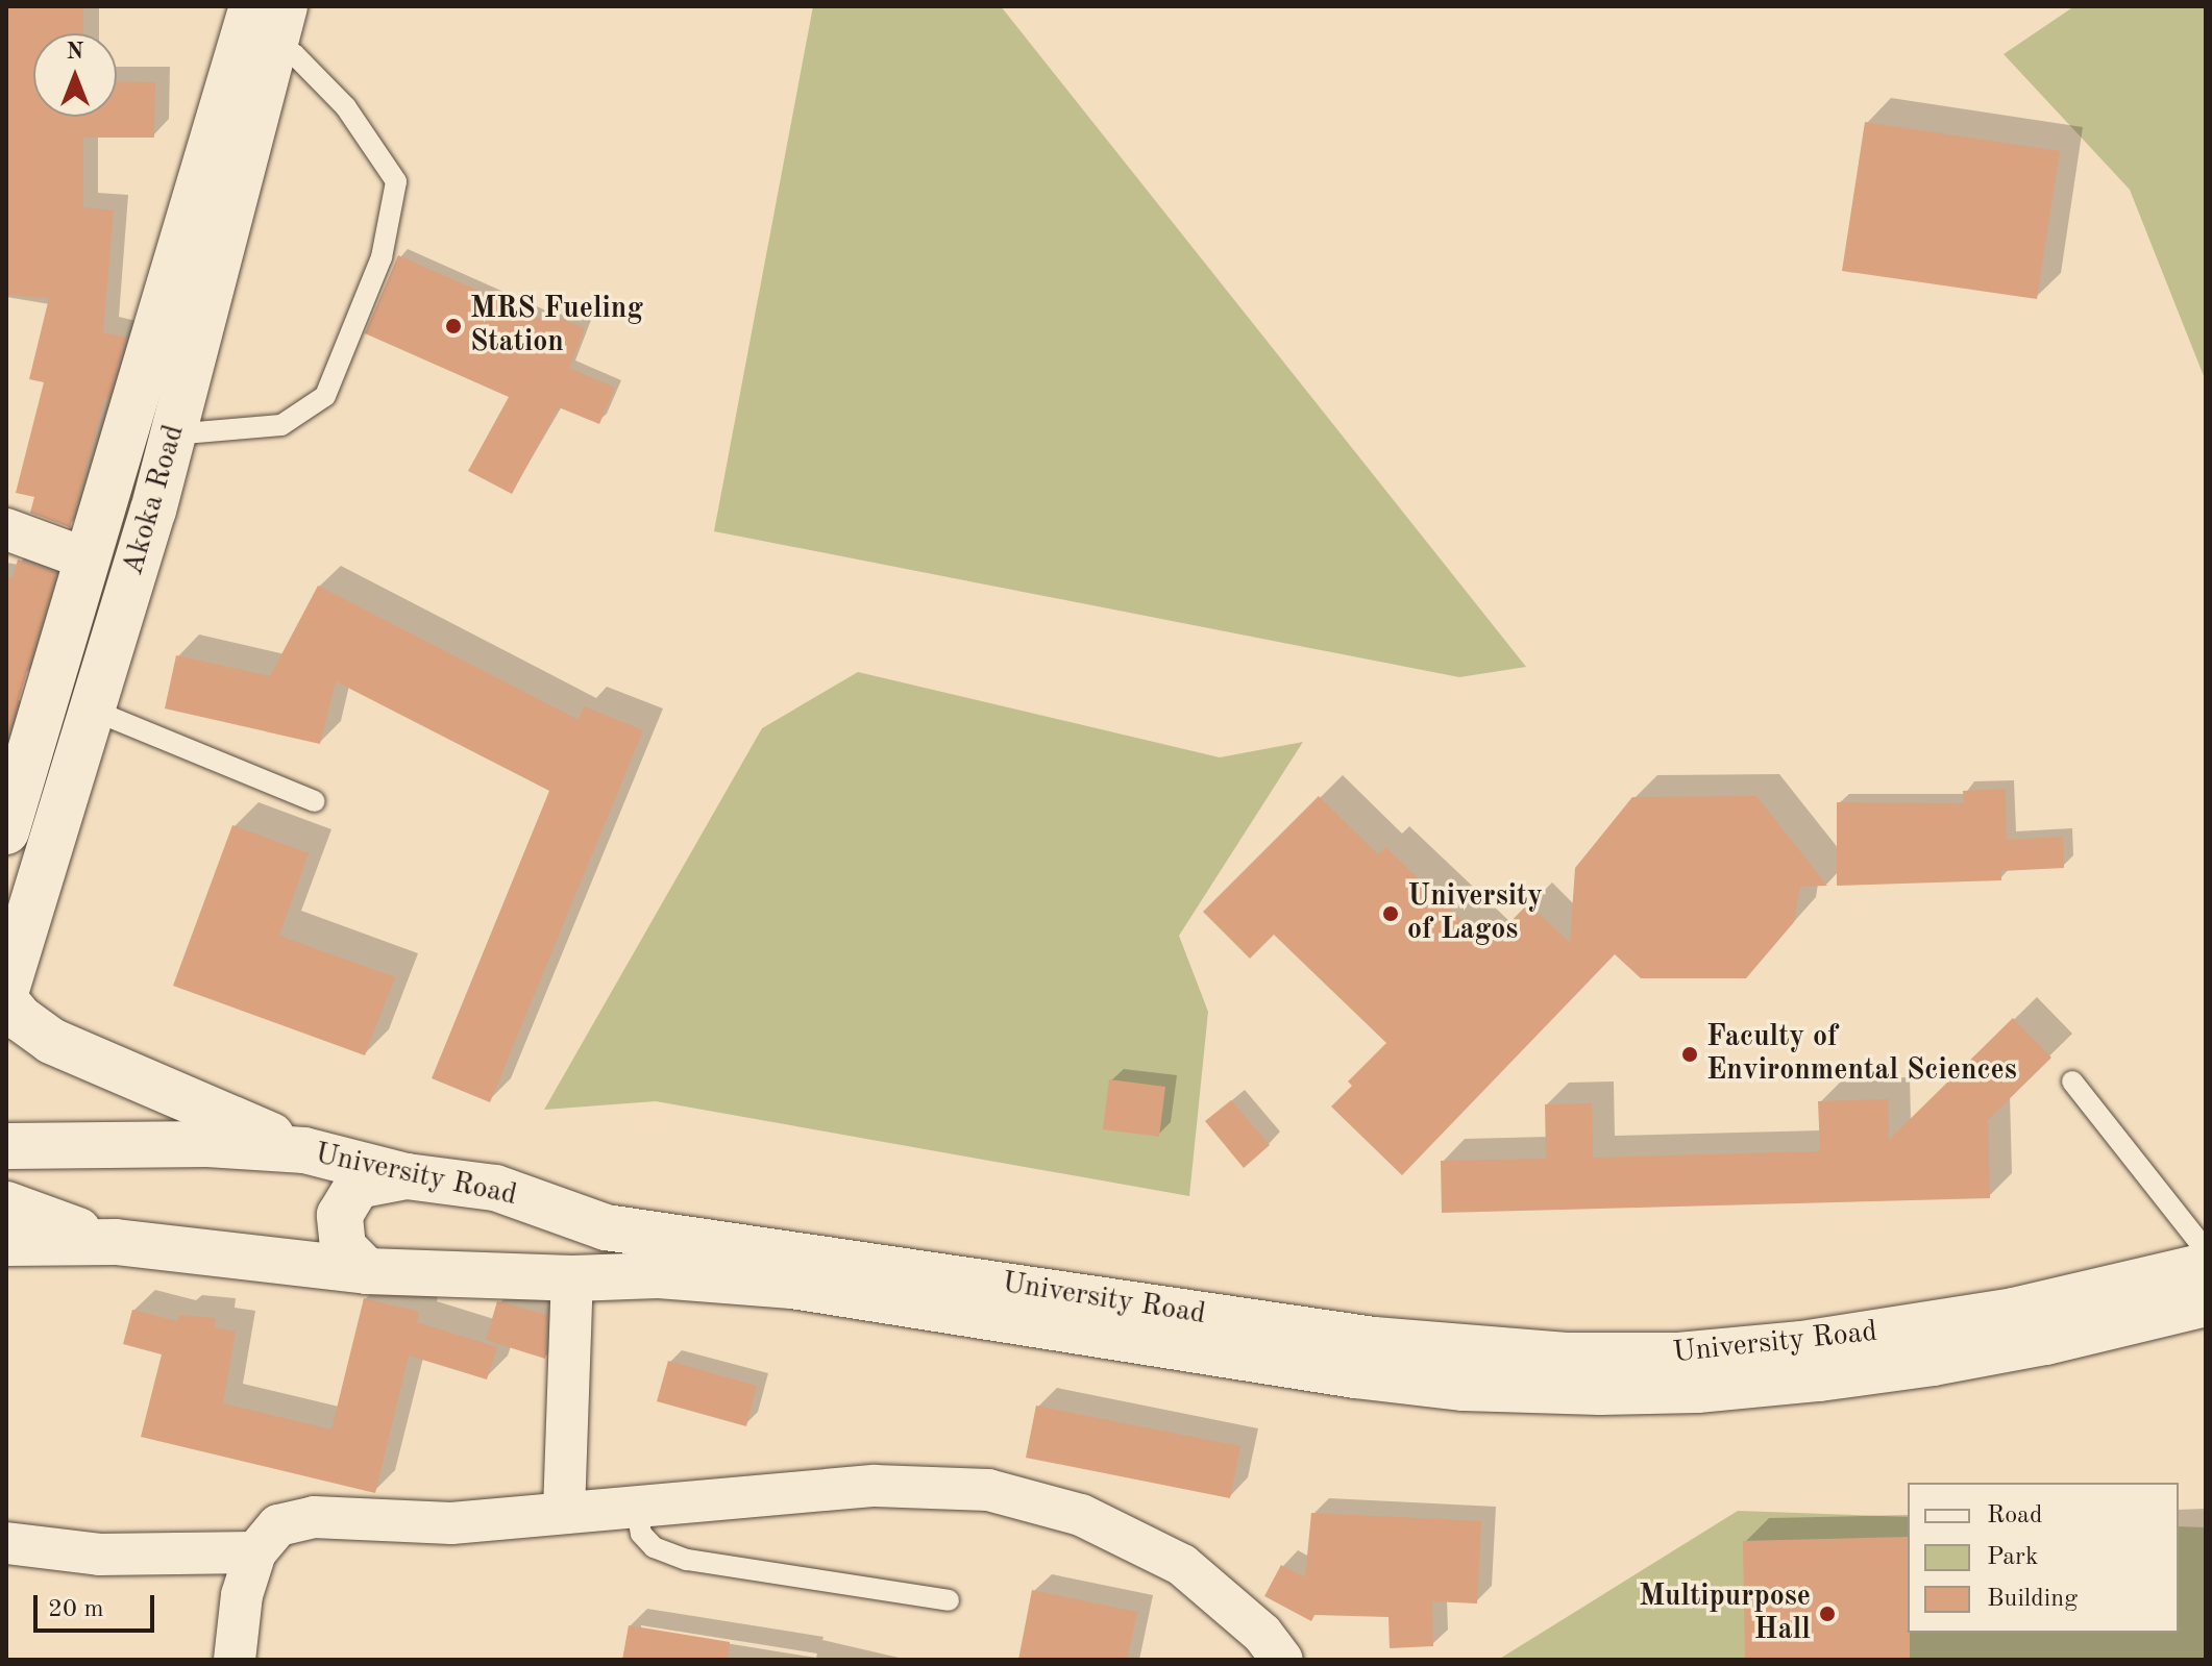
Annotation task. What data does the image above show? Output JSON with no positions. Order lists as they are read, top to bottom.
{
  "streets": {
    "main road": ["Akoka Road", "University Road"]
  },
  "places": [
    "MRS Fueling Station",
    "University of Lagos",
    "Faculty of Environmental Sciences",
    "Multipurpose Hall"
  ],
  "legend": ["Road", "Park", "Building"],
  "scale_bar": "20 m",
  "north": "top"
}
